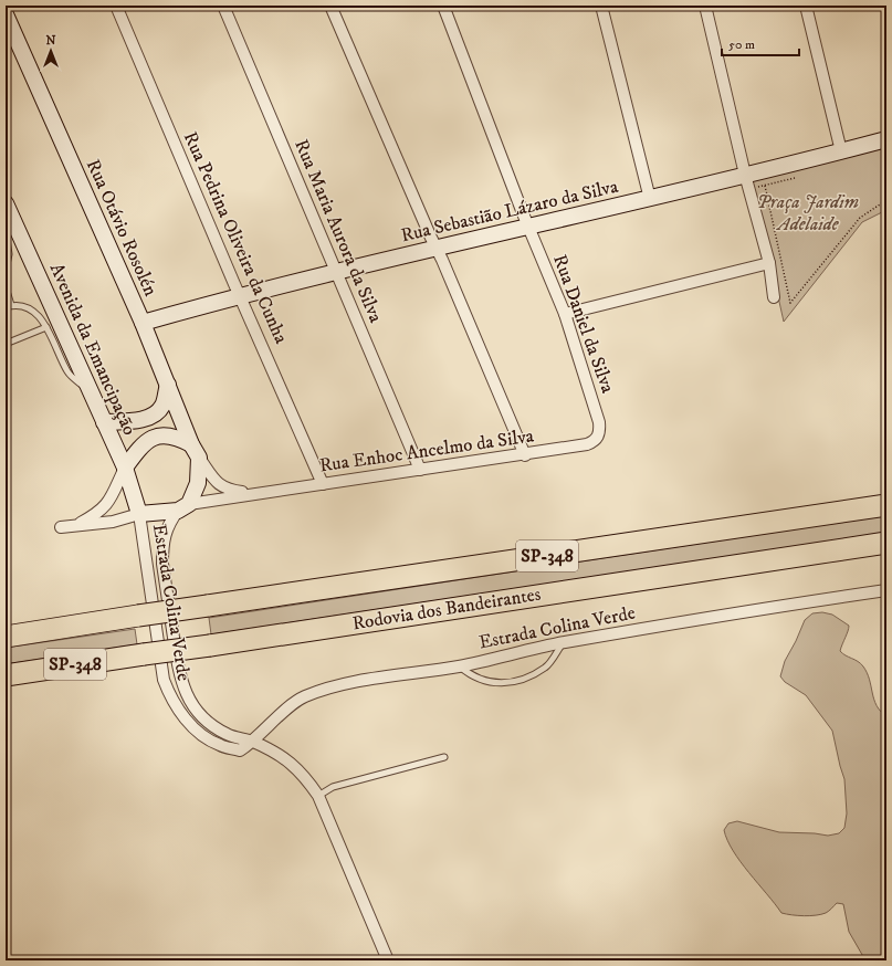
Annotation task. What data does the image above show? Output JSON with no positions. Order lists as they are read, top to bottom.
{
  "streets": {
    "highway": ["SP-348", "Rodovia dos Bandeirantes"],
    "street": [
      "Rua Sebastião Lázaro da Silva",
      "Rua Otávio Rosolén",
      "Rua Maria Aurora da Silva",
      "Rua Pedrina Oliveira da Cunha",
      "Rua Daniel da Silva",
      "Avenida da Emancipação",
      "Rua Enhoc Ancelmo da Silva",
      "Estrada Colina Verde"
    ]
  },
  "crossings": [
    ["Rua Sebastião Lázaro da Silva", "Rua Otávio Rosolén"],
    ["Rua Sebastião Lázaro da Silva", "Rua Maria Aurora da Silva"],
    ["Rua Sebastião Lázaro da Silva", "Rua Pedrina Oliveira da Cunha"],
    ["Rua Sebastião Lázaro da Silva", "Rua Daniel da Silva"],
    ["Rua Otávio Rosolén", "Avenida da Emancipação"],
    ["Rua Otávio Rosolén", "Rua Enhoc Ancelmo da Silva"],
    ["Rua Otávio Rosolén", "Estrada Colina Verde"],
    ["Rua Maria Aurora da Silva", "Rua Enhoc Ancelmo da Silva"],
    ["Rua Pedrina Oliveira da Cunha", "Rua Enhoc Ancelmo da Silva"],
    ["Rua Daniel da Silva", "Rua Enhoc Ancelmo da Silva"],
    ["Avenida da Emancipação", "Rua Enhoc Ancelmo da Silva"],
    ["Avenida da Emancipação", "Estrada Colina Verde"],
    ["Rua Enhoc Ancelmo da Silva", "Estrada Colina Verde"]
  ],
  "parks": ["Praça Jardim Adelaide"],
  "scale_bar": "50 m",
  "north": "top"
}
